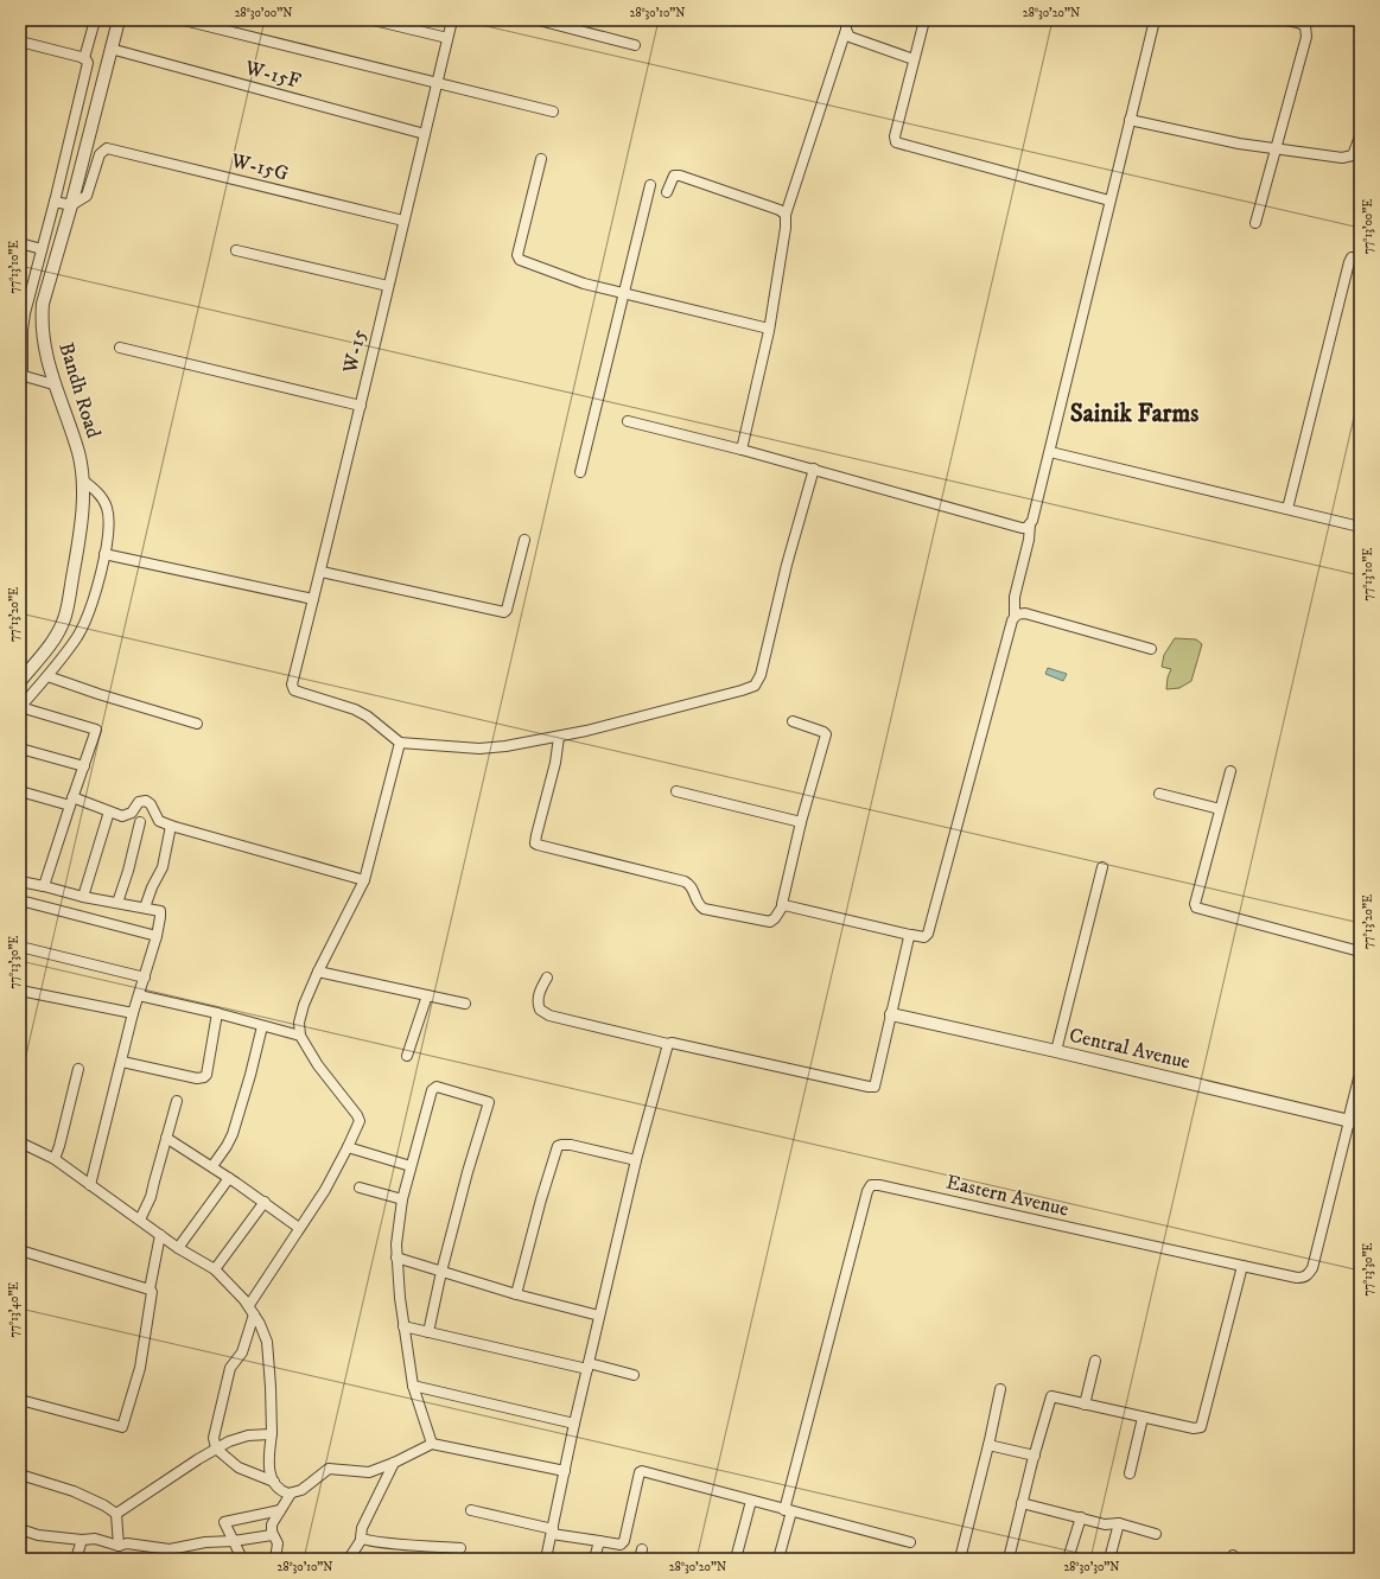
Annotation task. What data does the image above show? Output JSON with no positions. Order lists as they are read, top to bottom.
{
  "streets": {
    "street": [
      "W-15F",
      "W-15G",
      "W-15",
      "Bandh Road",
      "Central Avenue",
      "Eastern Avenue"
    ]
  },
  "crossings": [
    ["W-15F", "W-15"],
    ["W-15F", "Bandh Road"],
    ["W-15G", "W-15"],
    ["W-15G", "Bandh Road"],
    ["Central Avenue", "Eastern Avenue"]
  ],
  "districts": ["Sainik Farms"],
  "coordinates": [
    "28°30'00\"N",
    "28°30'10\"N",
    "28°30'20\"N",
    "77°13'00\"E",
    "77°13'10\"E",
    "77°13'20\"E",
    "77°13'30\"E",
    "77°13'40\"E",
    "28°30'30\"N"
  ]
}
